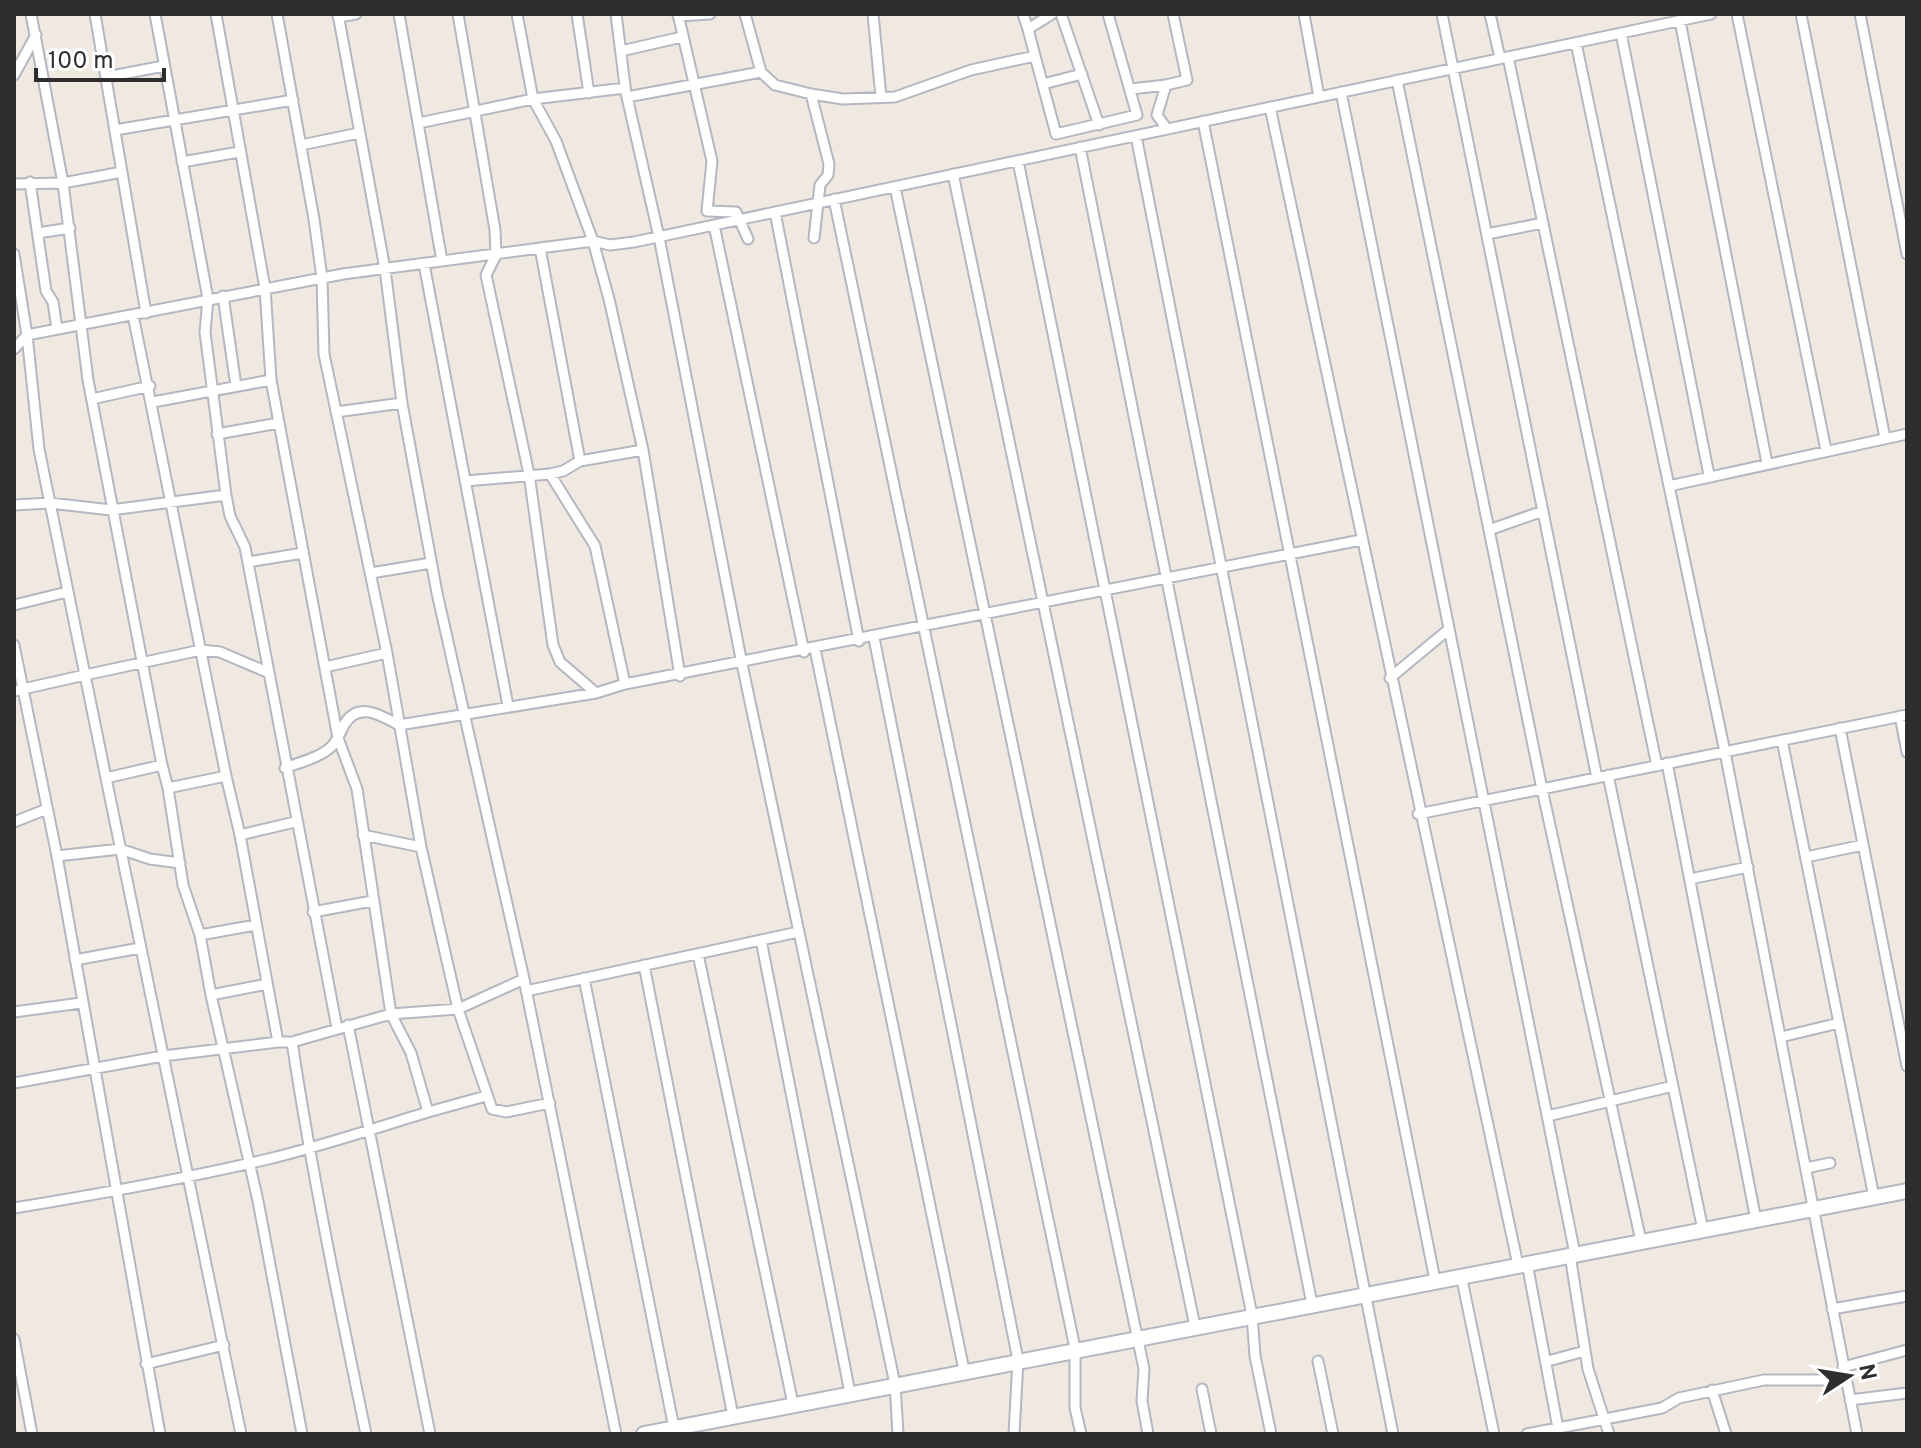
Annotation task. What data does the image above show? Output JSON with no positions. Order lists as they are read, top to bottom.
{
  "scale_bar": "100 m",
  "north": "right"
}
